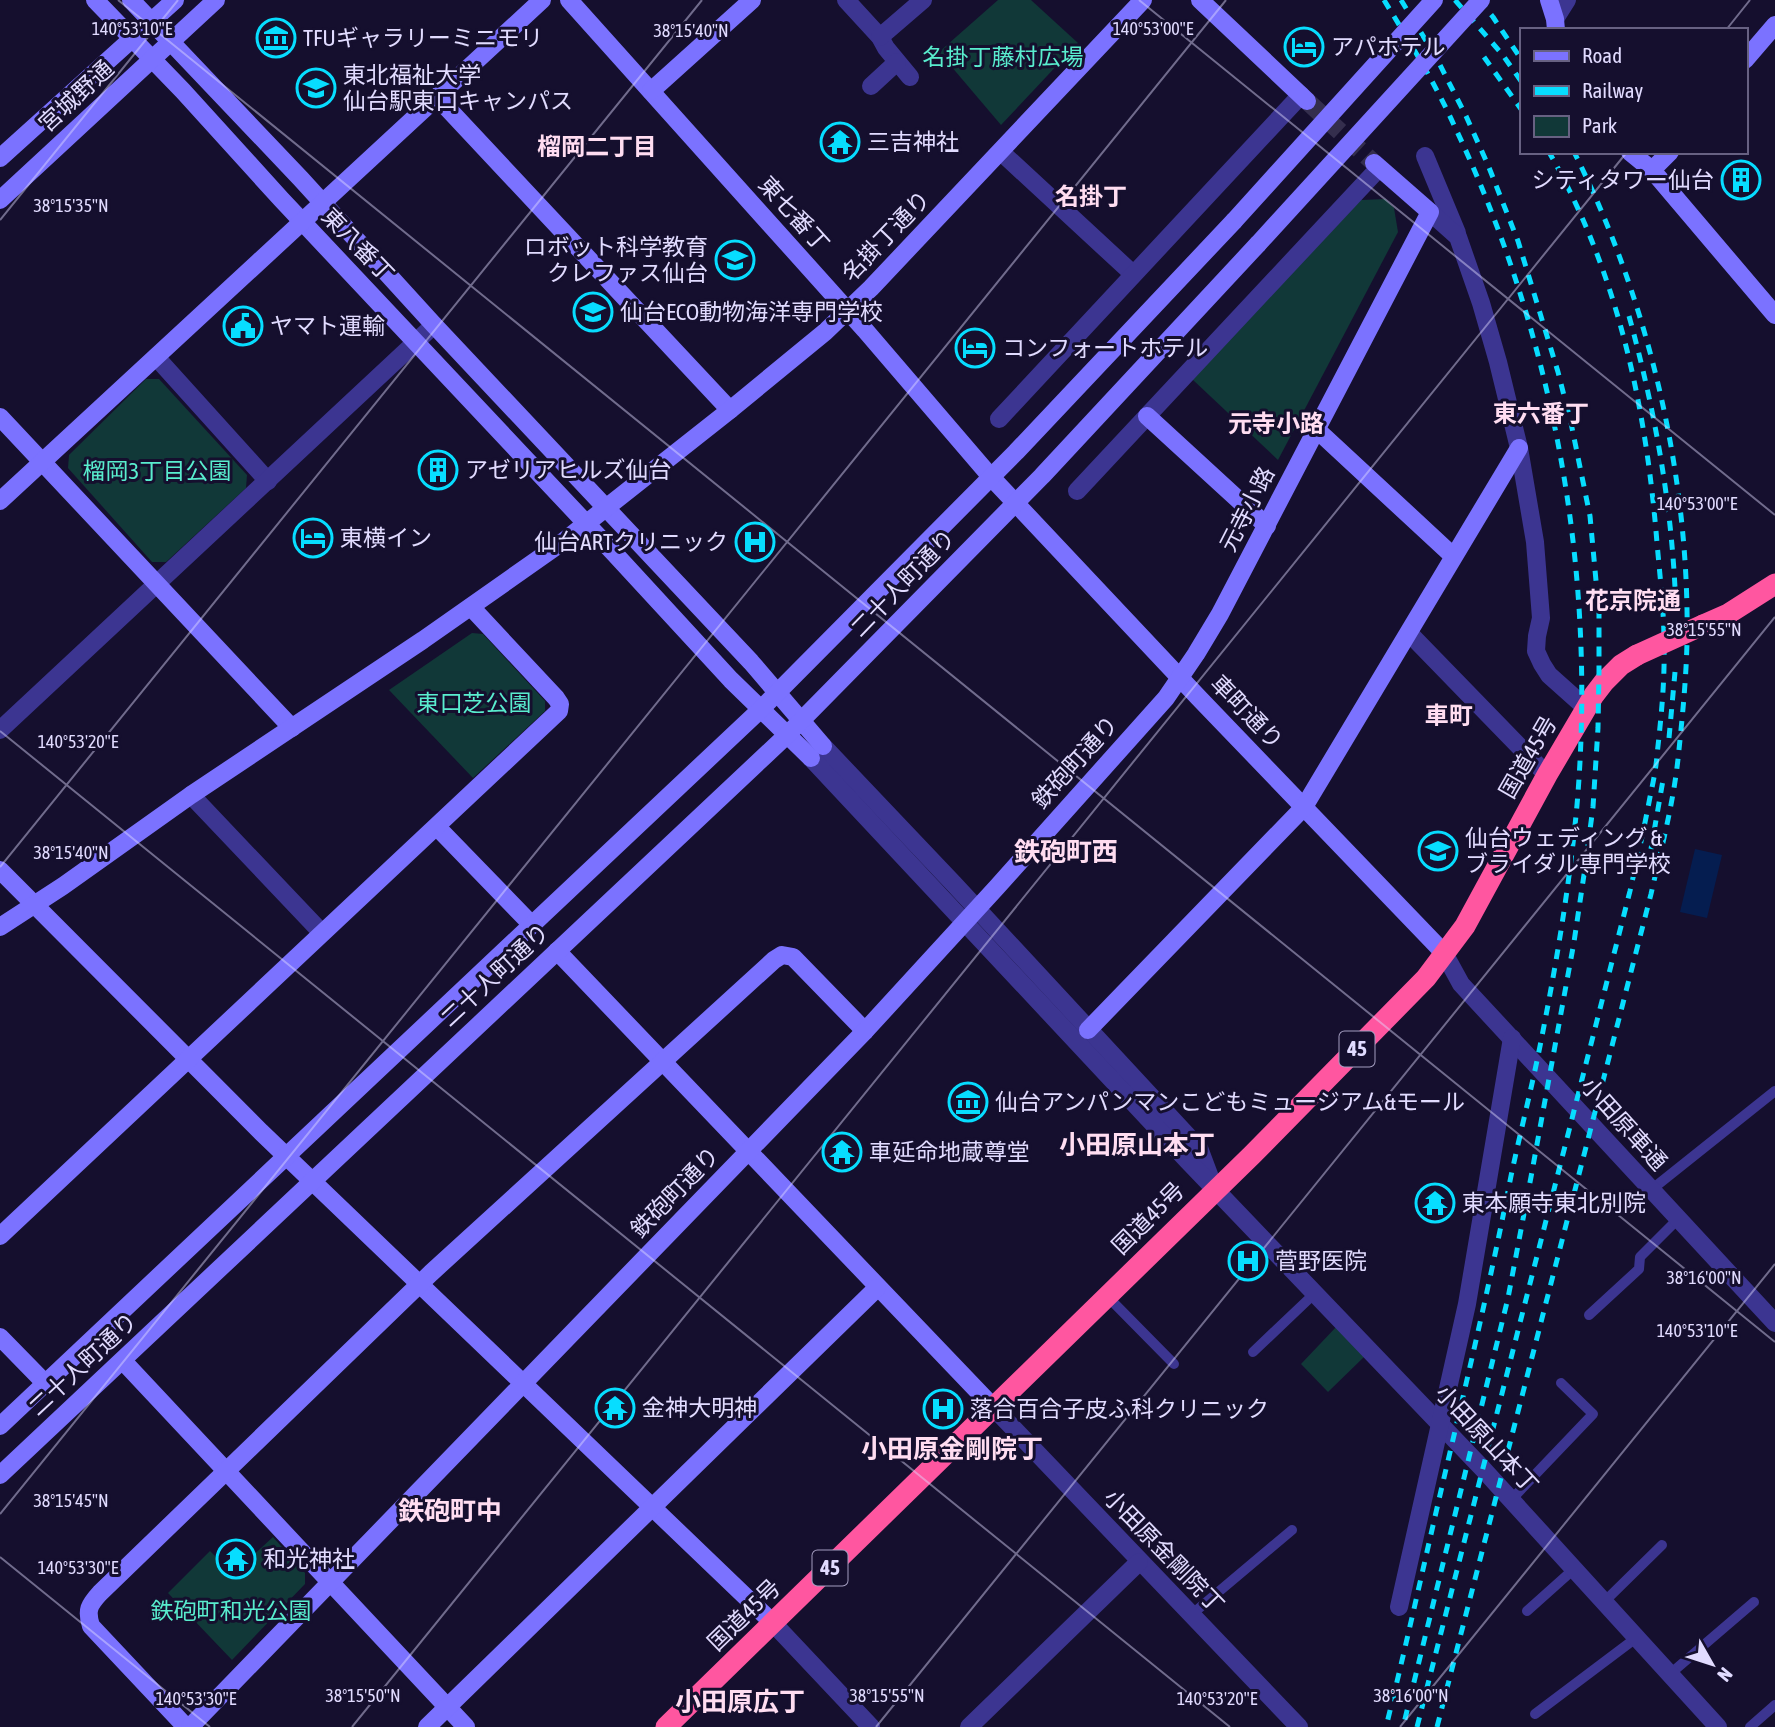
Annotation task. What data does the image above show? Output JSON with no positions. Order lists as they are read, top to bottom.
{
  "streets": {
    "highway": ["国道45号", "45"],
    "street": [
      "宮城野通",
      "東七番丁",
      "名掛丁通り",
      "東八番丁",
      "元寺小路",
      "二十人町通り",
      "車町通り",
      "鉄砲町通り",
      "小田原車通",
      "小田原山本丁",
      "小田原金剛院丁"
    ]
  },
  "crossings": [
    ["宮城野通", "東八番丁"],
    ["東七番丁", "名掛丁通り"],
    ["東七番丁", "二十人町通り"],
    ["東七番丁", "車町通り"],
    ["名掛丁通り", "東八番丁"],
    ["東八番丁", "二十人町通り"],
    ["元寺小路", "車町通り"],
    ["元寺小路", "鉄砲町通り"],
    ["二十人町通り", "車町通り"],
    ["車町通り", "国道45号"],
    ["車町通り", "鉄砲町通り"],
    ["車町通り", "小田原車通"],
    ["国道45号", "小田原車通"],
    ["国道45号", "小田原山本丁"],
    ["国道45号", "小田原金剛院丁"],
    ["鉄砲町通り", "小田原山本丁"]
  ],
  "districts": [
    "榴岡二丁目",
    "名掛丁",
    "東六番丁",
    "元寺小路",
    "花京院通",
    "車町",
    "鉄砲町西",
    "小田原山本丁",
    "小田原金剛院丁",
    "鉄砲町中",
    "小田原広丁"
  ],
  "parks": [
    "名掛丁藤村広場",
    "榴岡3丁目公園",
    "東口芝公園",
    "鉄砲町和光公園"
  ],
  "places": {
    "museum": ["TFUギャラリーミニモリ", "仙台アンパンマンこどもミュージアム&モール"],
    "hotel": ["アパホテル", "コンフォートホテル", "東横イン"],
    "school or university": [
      "東北福祉大学 仙台駅東口キャンパス",
      "ロボット科学教育 クレファス仙台",
      "仙台ECO動物海洋専門学校",
      "仙台ウェディング & ブライダル専門学校"
    ],
    "temple": [
      "三吉神社",
      "車延命地蔵尊堂",
      "東本願寺東北別院",
      "金神大明神",
      "和光神社"
    ],
    "building": ["シティタワー仙台", "アゼリアヒルズ仙台"],
    "public building": ["ヤマト運輸"],
    "hospital": ["仙台ARTクリニック", "菅野医院", "落合百合子皮ふ科クリニック"]
  },
  "legend": ["Road", "Railway", "Park"],
  "north": "bottom right",
  "coordinates": [
    "140°53'10\"E",
    "140°53'00\"E",
    "38°15'40\"N",
    "38°15'35\"N",
    "38°15'55\"N",
    "140°53'20\"E",
    "38°16'00\"N",
    "38°15'45\"N",
    "140°53'30\"E",
    "38°15'50\"N"
  ]
}
